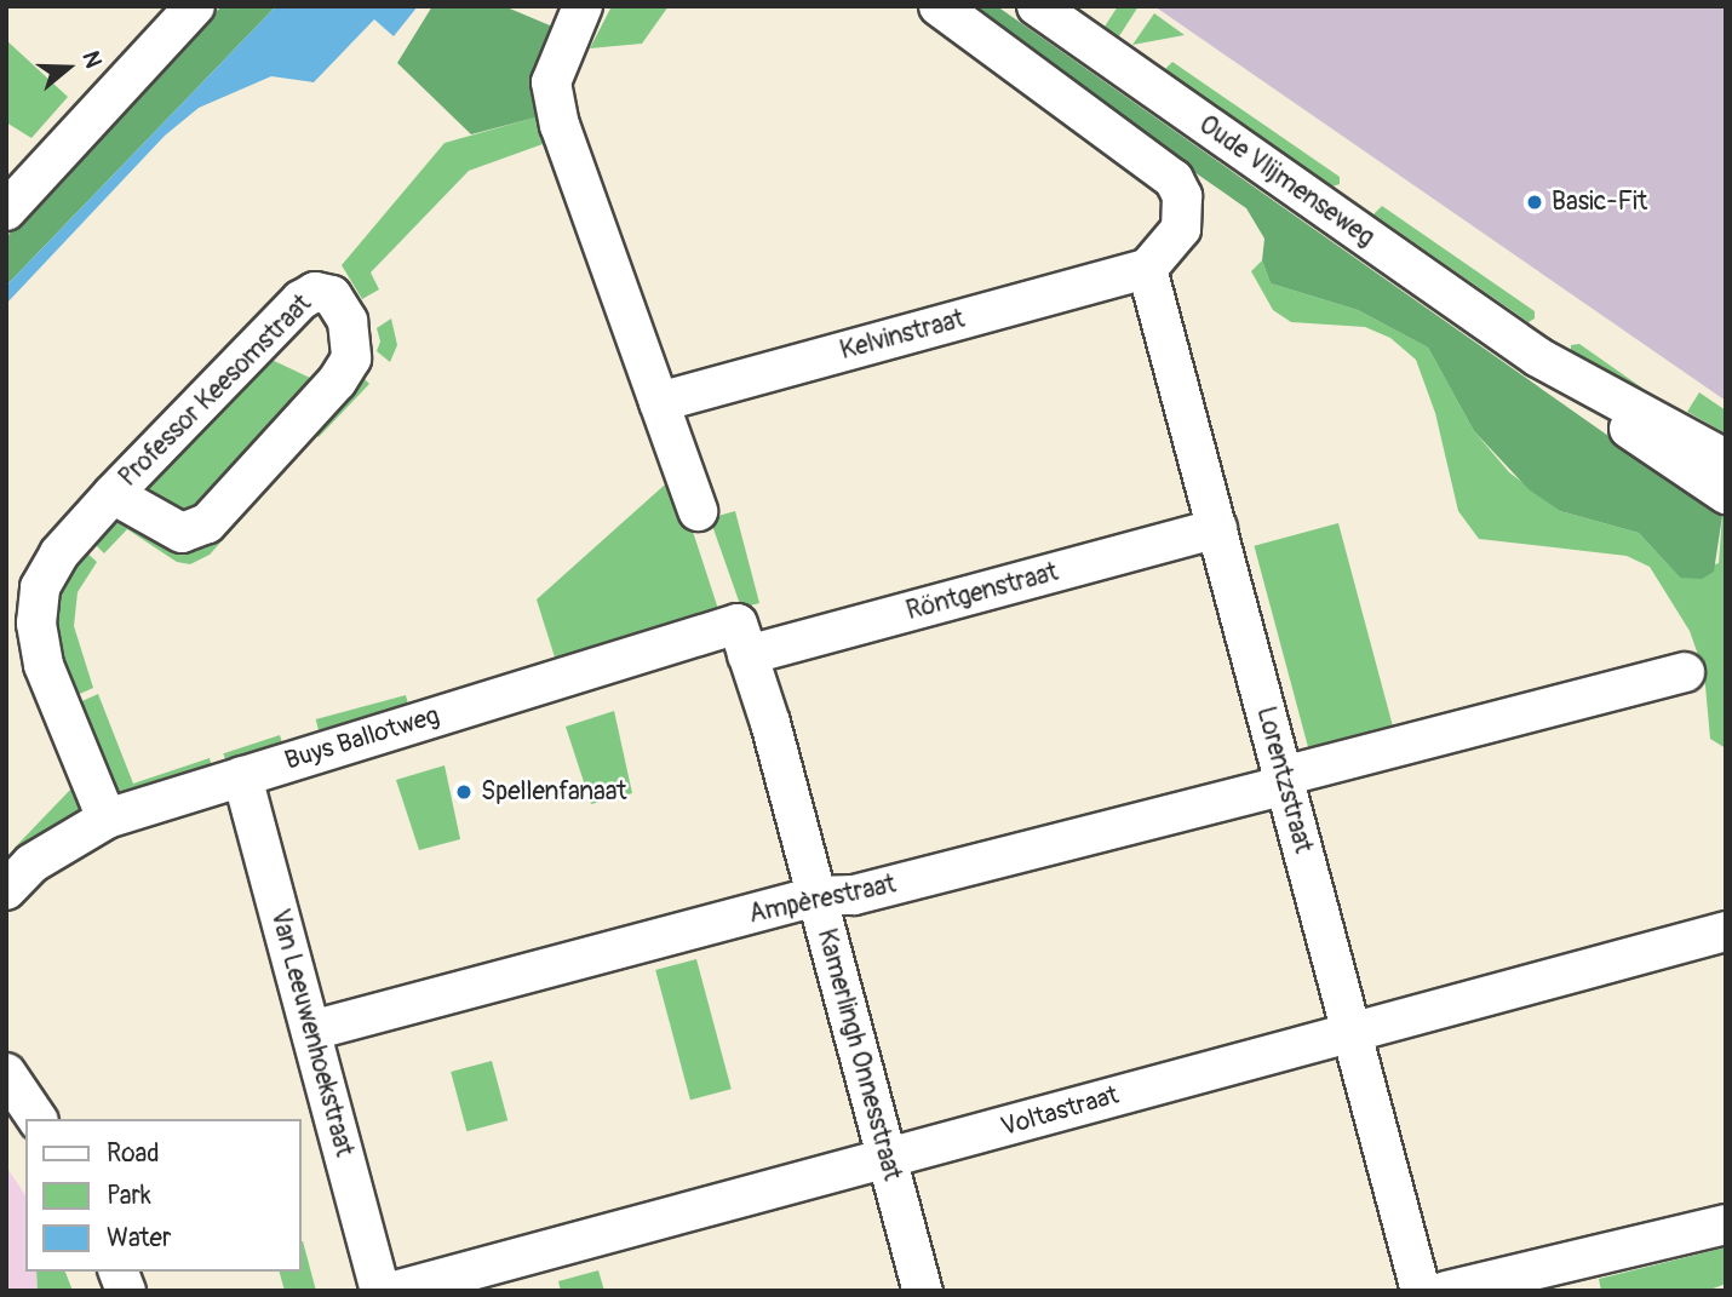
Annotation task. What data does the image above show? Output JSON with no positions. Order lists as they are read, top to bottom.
{
  "streets": {
    "street": [
      "Oude Vlijmenseweg",
      "Kelvinstraat",
      "Professor Keesomstraat",
      "Röntgenstraat",
      "Buys Ballotweg",
      "Lorentzstraat",
      "Ampèrestraat",
      "Van Leeuwenhoekstraat",
      "Kamerlingh Onnesstraat",
      "Voltastraat"
    ]
  },
  "crossings": [
    ["Kelvinstraat", "Lorentzstraat"],
    ["Professor Keesomstraat", "Buys Ballotweg"],
    ["Röntgenstraat", "Buys Ballotweg"],
    ["Röntgenstraat", "Lorentzstraat"],
    ["Röntgenstraat", "Kamerlingh Onnesstraat"],
    ["Buys Ballotweg", "Van Leeuwenhoekstraat"],
    ["Buys Ballotweg", "Kamerlingh Onnesstraat"],
    ["Lorentzstraat", "Ampèrestraat"],
    ["Lorentzstraat", "Voltastraat"],
    ["Ampèrestraat", "Van Leeuwenhoekstraat"],
    ["Ampèrestraat", "Kamerlingh Onnesstraat"],
    ["Kamerlingh Onnesstraat", "Voltastraat"]
  ],
  "places": ["Basic-Fit", "Spellenfanaat"],
  "legend": ["Road", "Park", "Water"],
  "north": "right"
}
